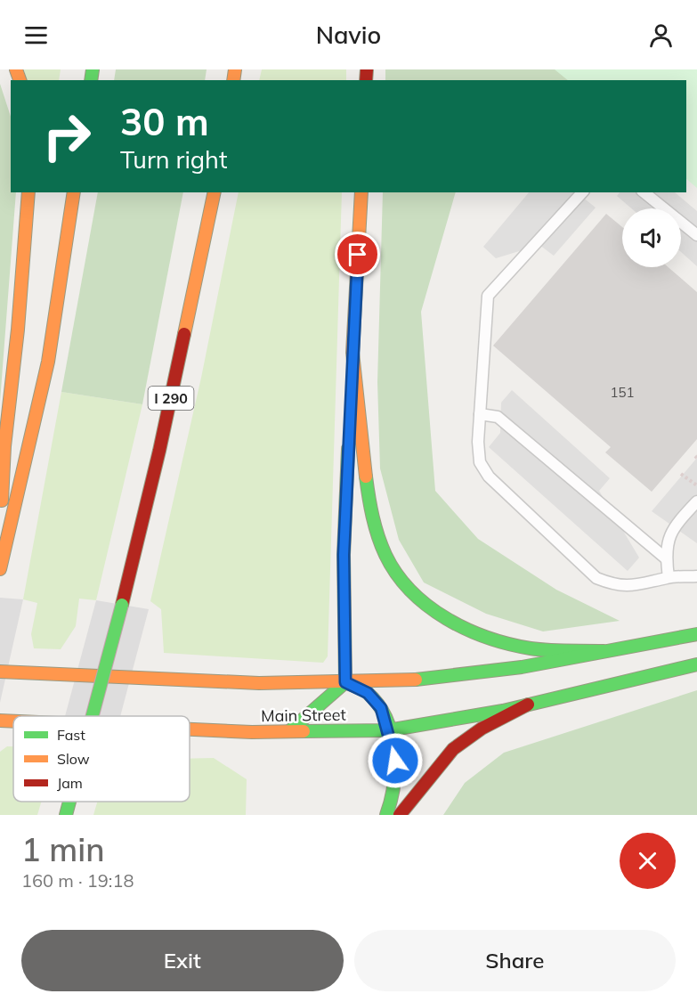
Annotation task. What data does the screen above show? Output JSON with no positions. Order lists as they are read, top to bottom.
{
  "streets": {
    "main road": ["I 290", "Main Street"]
  },
  "house_numbers": ["151"],
  "legend": ["Fast", "Slow", "Jam"],
  "page": {
    "header": "Navio",
    "turn": ["30 m", "Turn right"],
    "heading": ["1 min", "160 m · 19:18"],
    "buttons": ["Exit", "Share"]
  }
}
